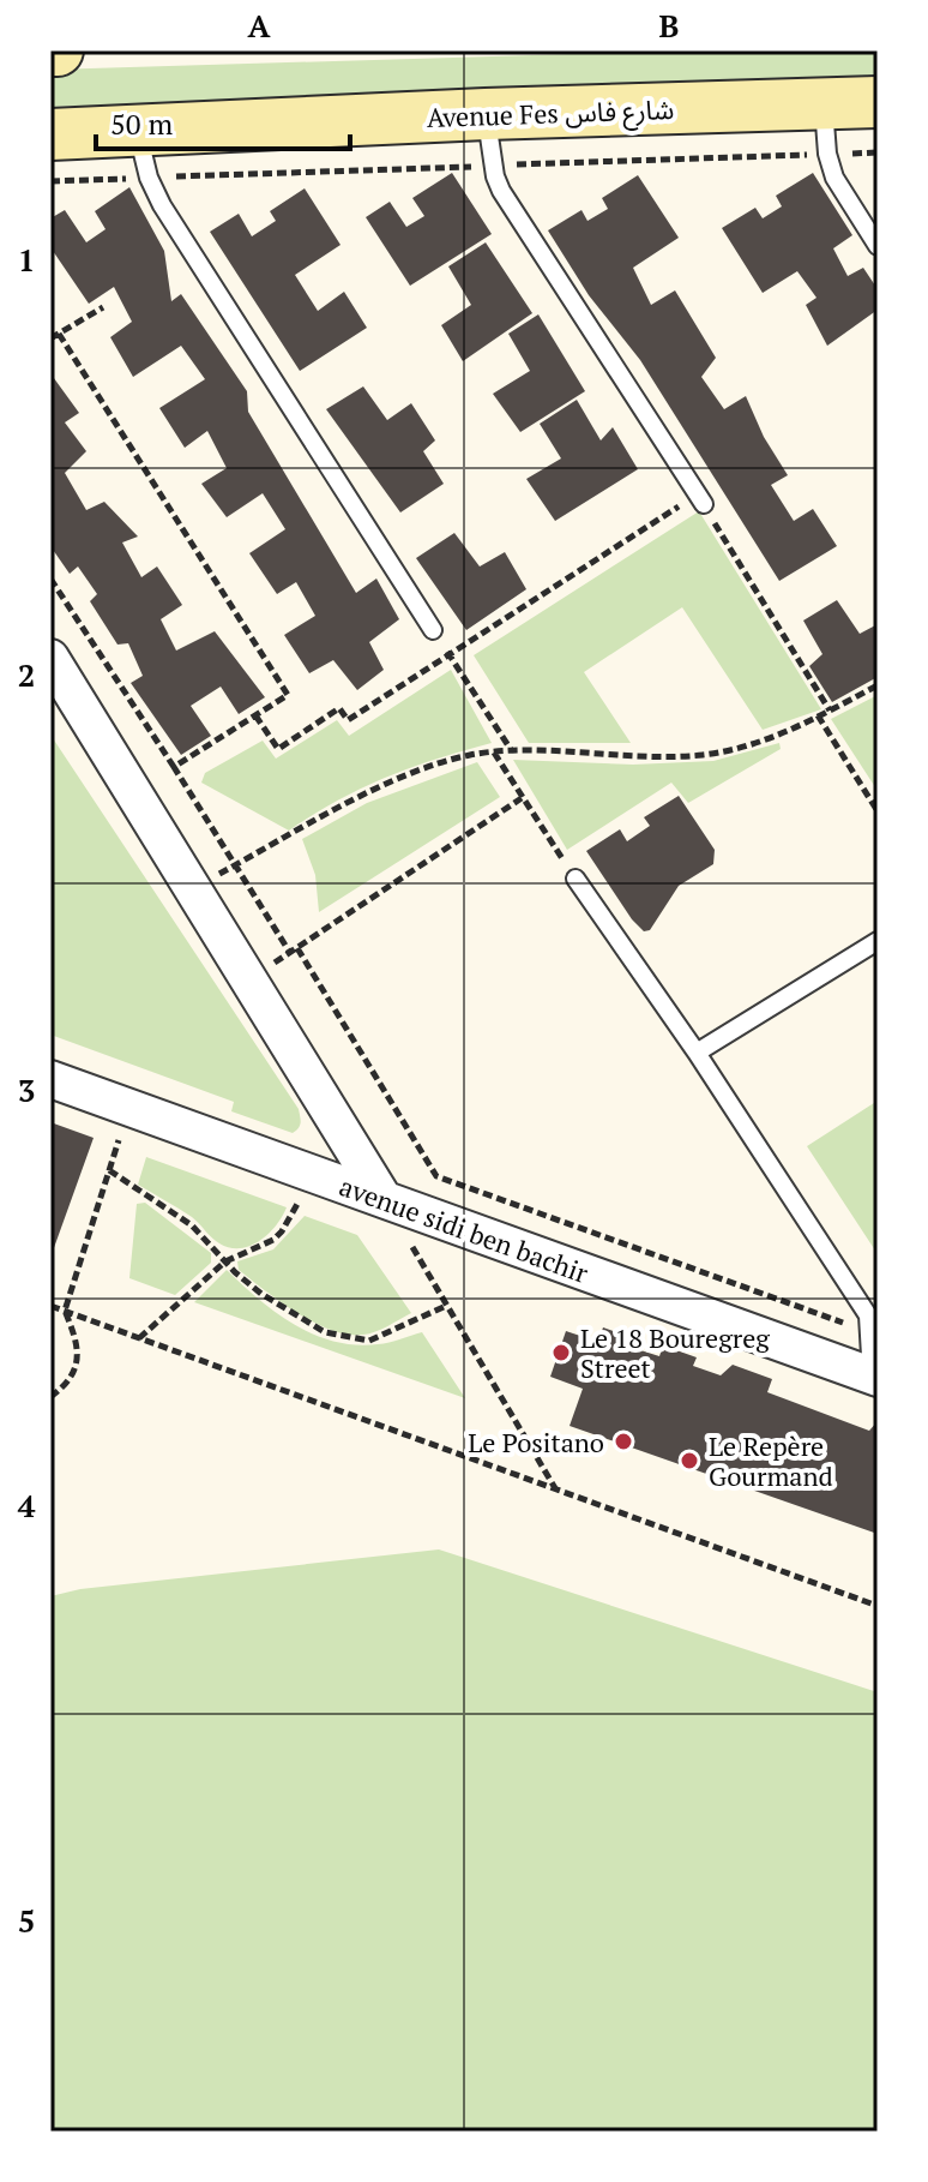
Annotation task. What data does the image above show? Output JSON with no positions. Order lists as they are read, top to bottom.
{
  "streets": {
    "main road": ["Avenue Fes شارع فاس"],
    "street": ["avenue sidi ben bachir"]
  },
  "places": ["Le 18 Bouregreg Street", "Le Positano", "Le Repère Gourmand"],
  "scale_bar": "50 m",
  "grid": {
    "columns": ["A", "B"],
    "rows": [
      "1",
      "2",
      "3",
      "4",
      "5"
    ]
  }
}
